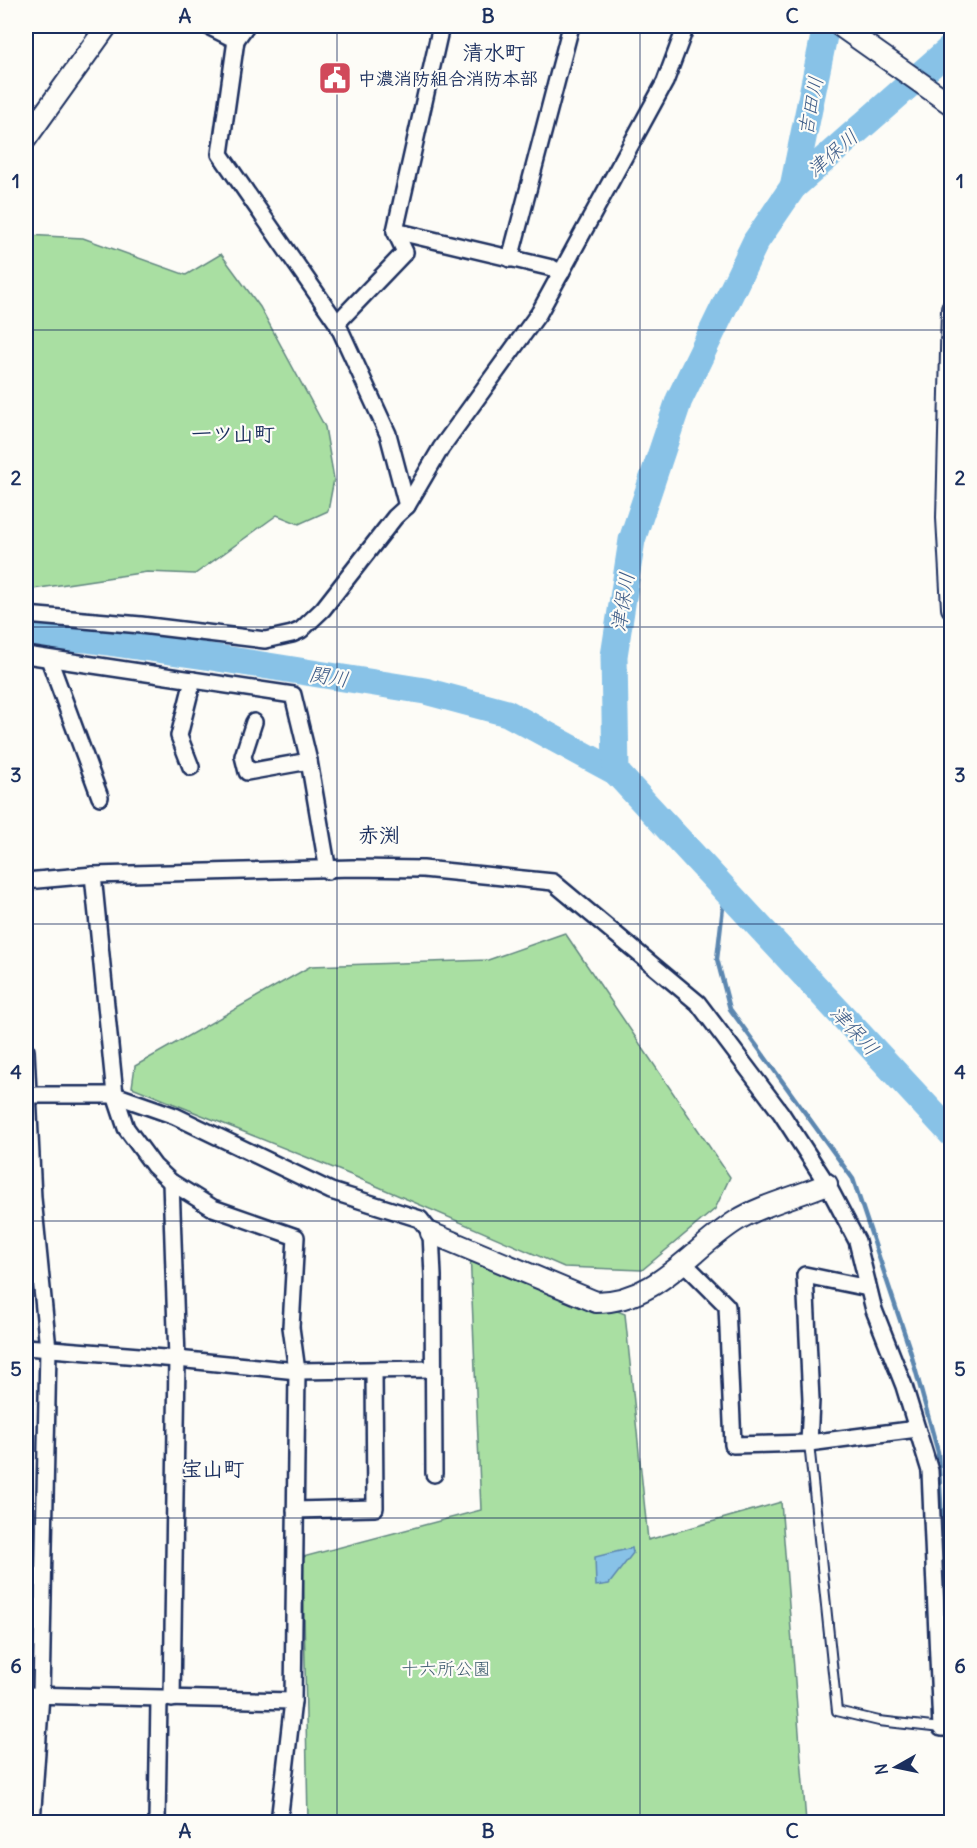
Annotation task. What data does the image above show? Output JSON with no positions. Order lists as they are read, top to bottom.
{
  "districts": [
    "清水町",
    "一ツ山町",
    "赤渕",
    "宝山町"
  ],
  "water": ["吉田川", "津保川", "関川"],
  "parks": ["十六所公園"],
  "places": {
    "public building": ["中濃消防組合消防本部"]
  },
  "north": "left",
  "grid": {
    "columns": ["A", "B", "C"],
    "rows": [
      "1",
      "2",
      "3",
      "4",
      "5",
      "6"
    ]
  }
}
